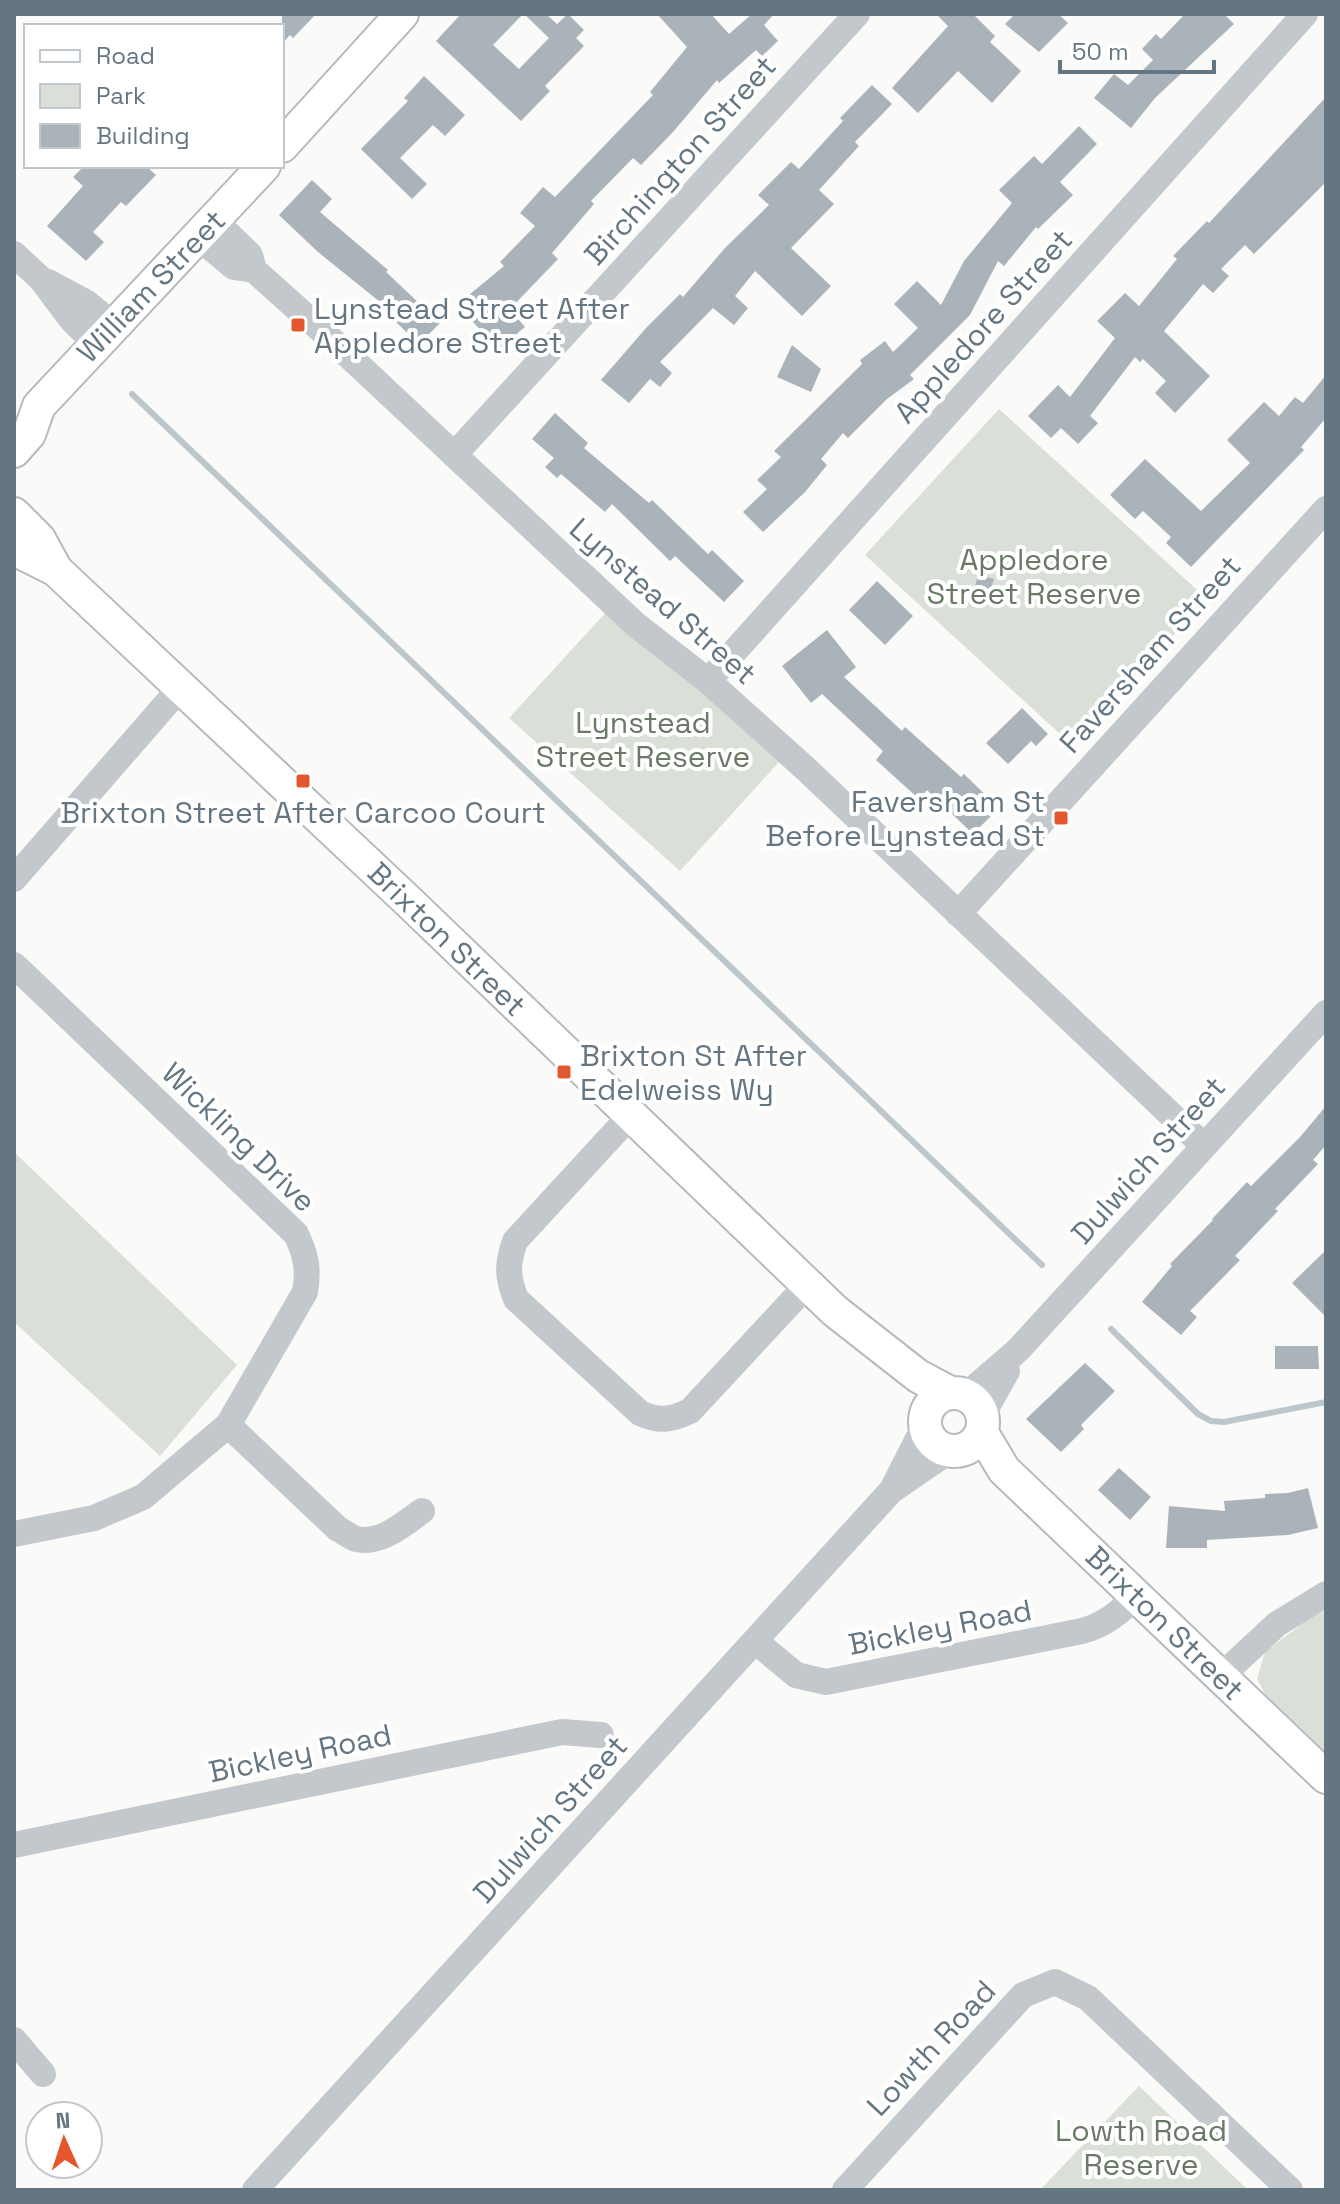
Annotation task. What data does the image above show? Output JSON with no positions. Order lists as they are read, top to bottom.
{
  "streets": {
    "main road": ["William Street", "Brixton Street"],
    "street": [
      "Birchington Street",
      "Appledore Street",
      "Lynstead Street",
      "Faversham Street",
      "Wickling Drive",
      "Dulwich Street",
      "Bickley Road",
      "Lowth Road"
    ]
  },
  "crossings": [
    ["Birchington Street", "Lynstead Street"],
    ["William Street", "Lynstead Street"],
    ["Appledore Street", "Lynstead Street"],
    ["Lynstead Street", "Faversham Street"],
    ["Lynstead Street", "Dulwich Street"],
    ["Brixton Street", "Dulwich Street"],
    ["Brixton Street", "Bickley Road"],
    ["Dulwich Street", "Bickley Road"]
  ],
  "parks": ["Appledore Street Reserve", "Lynstead Street Reserve", "Lowth Road Reserve"],
  "places": {
    "transit": [
      "Lynstead Street After Appledore Street",
      "Brixton Street After Carcoo Court",
      "Faversham St Before Lynstead St",
      "Brixton St After Edelweiss Wy"
    ]
  },
  "legend": ["Road", "Park", "Building"],
  "scale_bar": "50 m",
  "north": "top"
}
